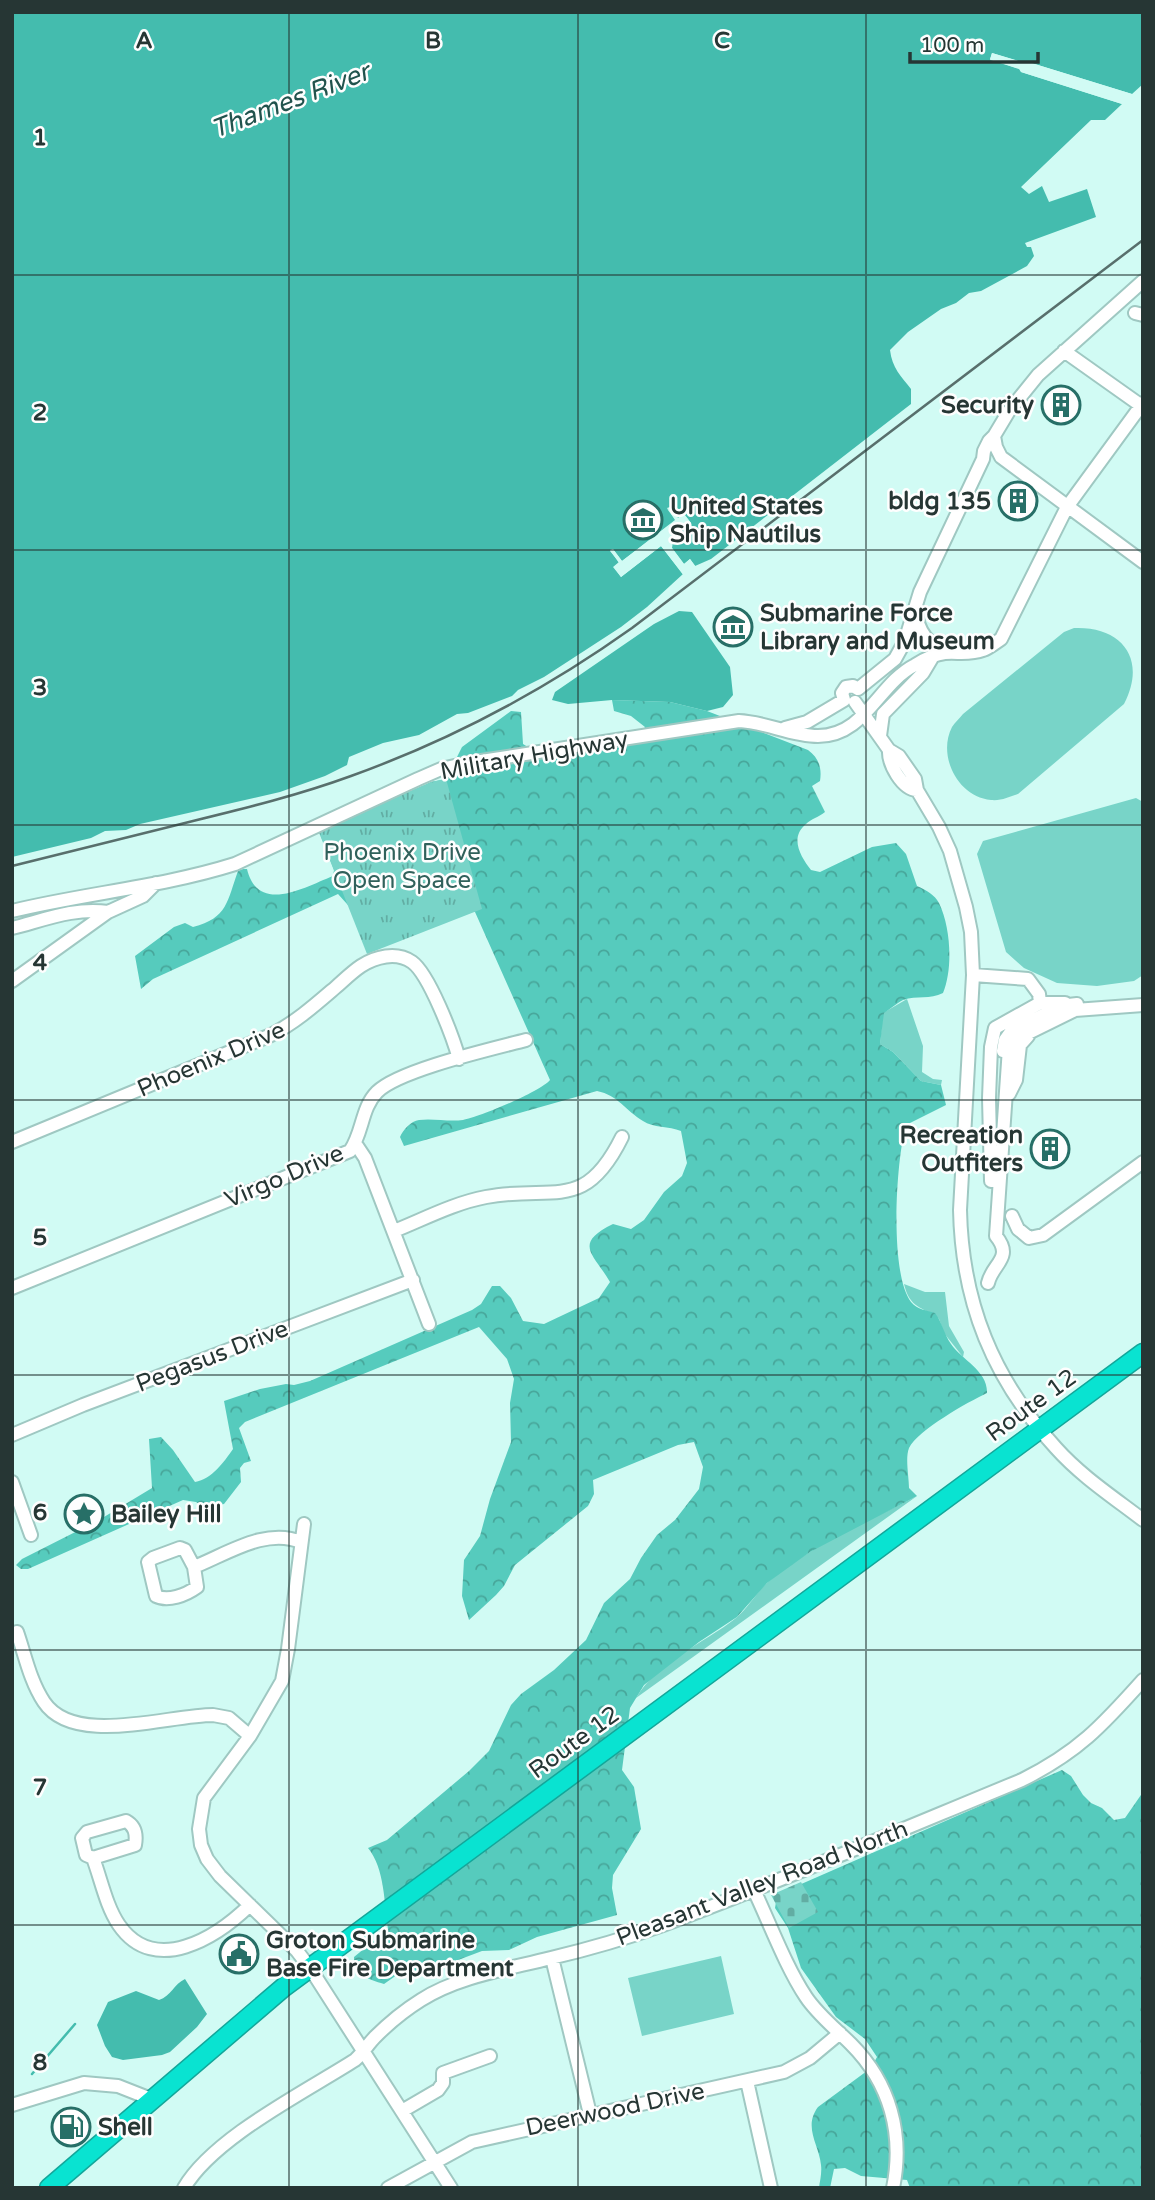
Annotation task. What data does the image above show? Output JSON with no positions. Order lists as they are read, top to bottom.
{
  "streets": {
    "highway": ["Route 12"],
    "street": [
      "Military Highway",
      "Phoenix Drive",
      "Virgo Drive",
      "Pegasus Drive",
      "Pleasant Valley Road North",
      "Deerwood Drive"
    ]
  },
  "crossings": [
    ["Phoenix Drive", "Virgo Drive"]
  ],
  "water": ["Thames River"],
  "parks": ["Phoenix Drive Open Space"],
  "places": {
    "building": ["Security", "bldg 135", "Recreation Outfiters"],
    "museum": ["United States Ship Nautilus", "Submarine Force Library and Museum"],
    "place": ["Bailey Hill"],
    "public building": ["Groton Submarine Base Fire Department"],
    "fuel station": ["Shell"]
  },
  "scale_bar": "100 m",
  "grid": {
    "columns": ["A", "B", "C"],
    "rows": [
      "1",
      "2",
      "3",
      "4",
      "5",
      "6",
      "7",
      "8"
    ]
  }
}
